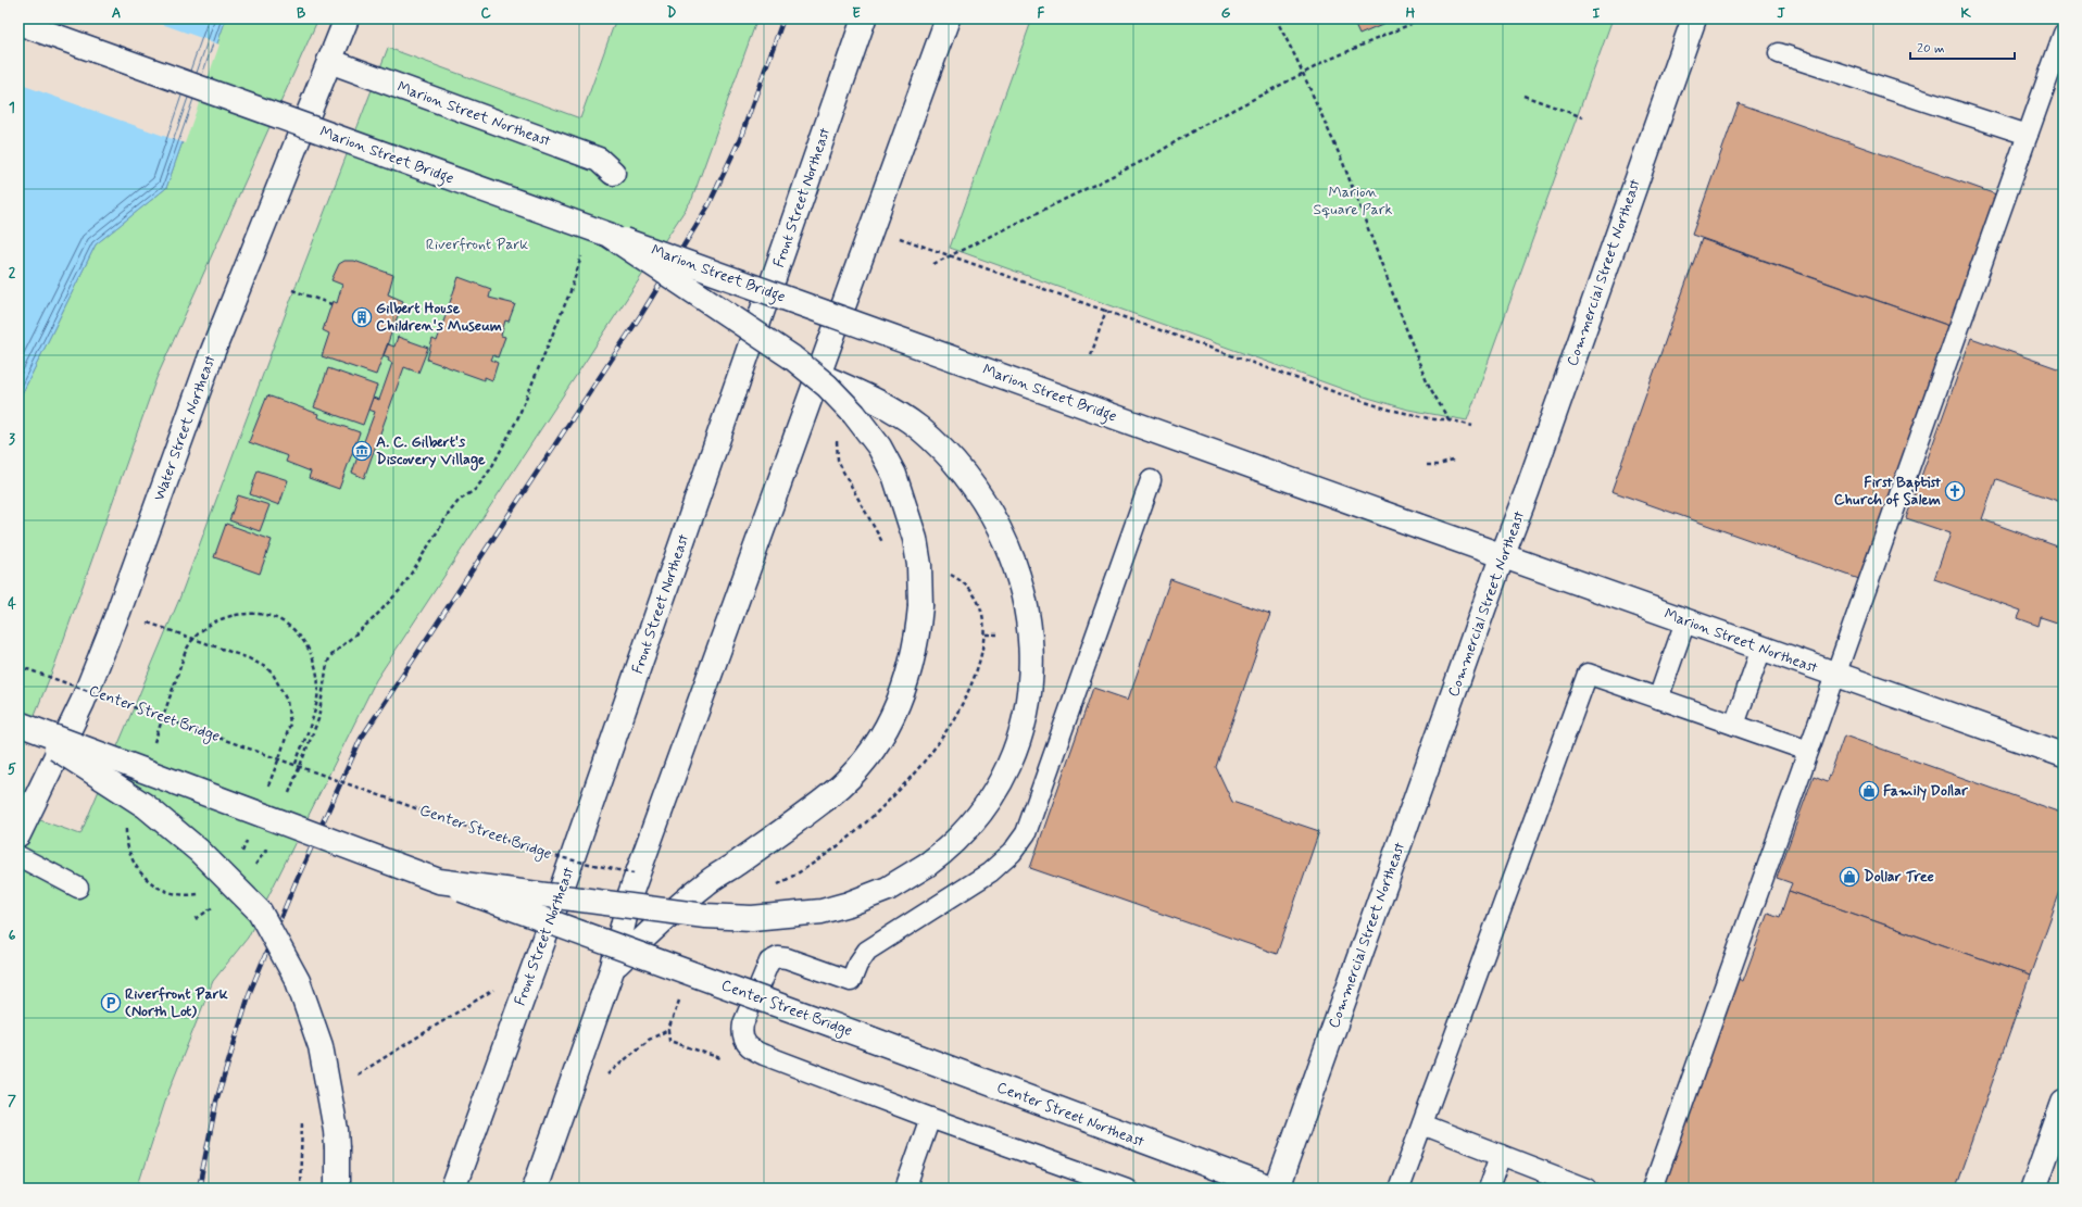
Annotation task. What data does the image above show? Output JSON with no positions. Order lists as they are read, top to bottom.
{
  "streets": {
    "main road": [
      "Marion Street Northeast",
      "Marion Street Bridge",
      "Front Street Northeast",
      "Commercial Street Northeast",
      "Water Street Northeast",
      "Center Street Bridge",
      "Center Street Northeast"
    ]
  },
  "crossings": [
    ["Marion Street Northeast", "Marion Street Bridge"],
    ["Marion Street Northeast", "Commercial Street Northeast"],
    ["Marion Street Northeast", "Water Street Northeast"],
    ["Center Street Bridge", "Center Street Northeast"]
  ],
  "parks": ["Marion Square Park", "Riverfront Park"],
  "places": {
    "building": ["Gilbert House Children's Museum"],
    "museum": ["A. C. Gilbert's Discovery Village"],
    "church": ["First Baptist Church of Salem"],
    "shop": ["Family Dollar", "Dollar Tree"],
    "parking": ["Riverfront Park (North Lot)"]
  },
  "scale_bar": "20 m",
  "grid": {
    "columns": [
      "A",
      "B",
      "C",
      "D",
      "E",
      "F",
      "G",
      "H",
      "I",
      "J",
      "K"
    ],
    "rows": [
      "1",
      "2",
      "3",
      "4",
      "5",
      "6",
      "7"
    ]
  }
}
